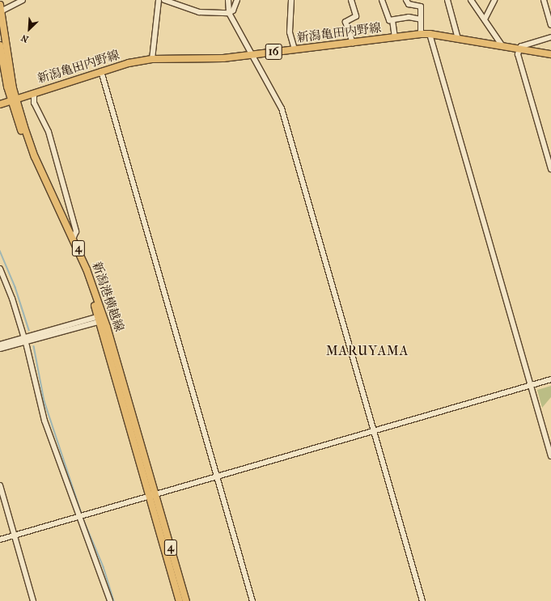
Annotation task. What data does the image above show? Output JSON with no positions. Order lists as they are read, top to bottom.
{
  "streets": {
    "main road": [
      "新潟亀田内野線",
      "16",
      "4",
      "新潟港横越線"
    ]
  },
  "crossings": [
    ["新潟亀田内野線", "新潟港横越線"]
  ],
  "districts": ["MARUYAMA"],
  "north": "bottom left"
}
